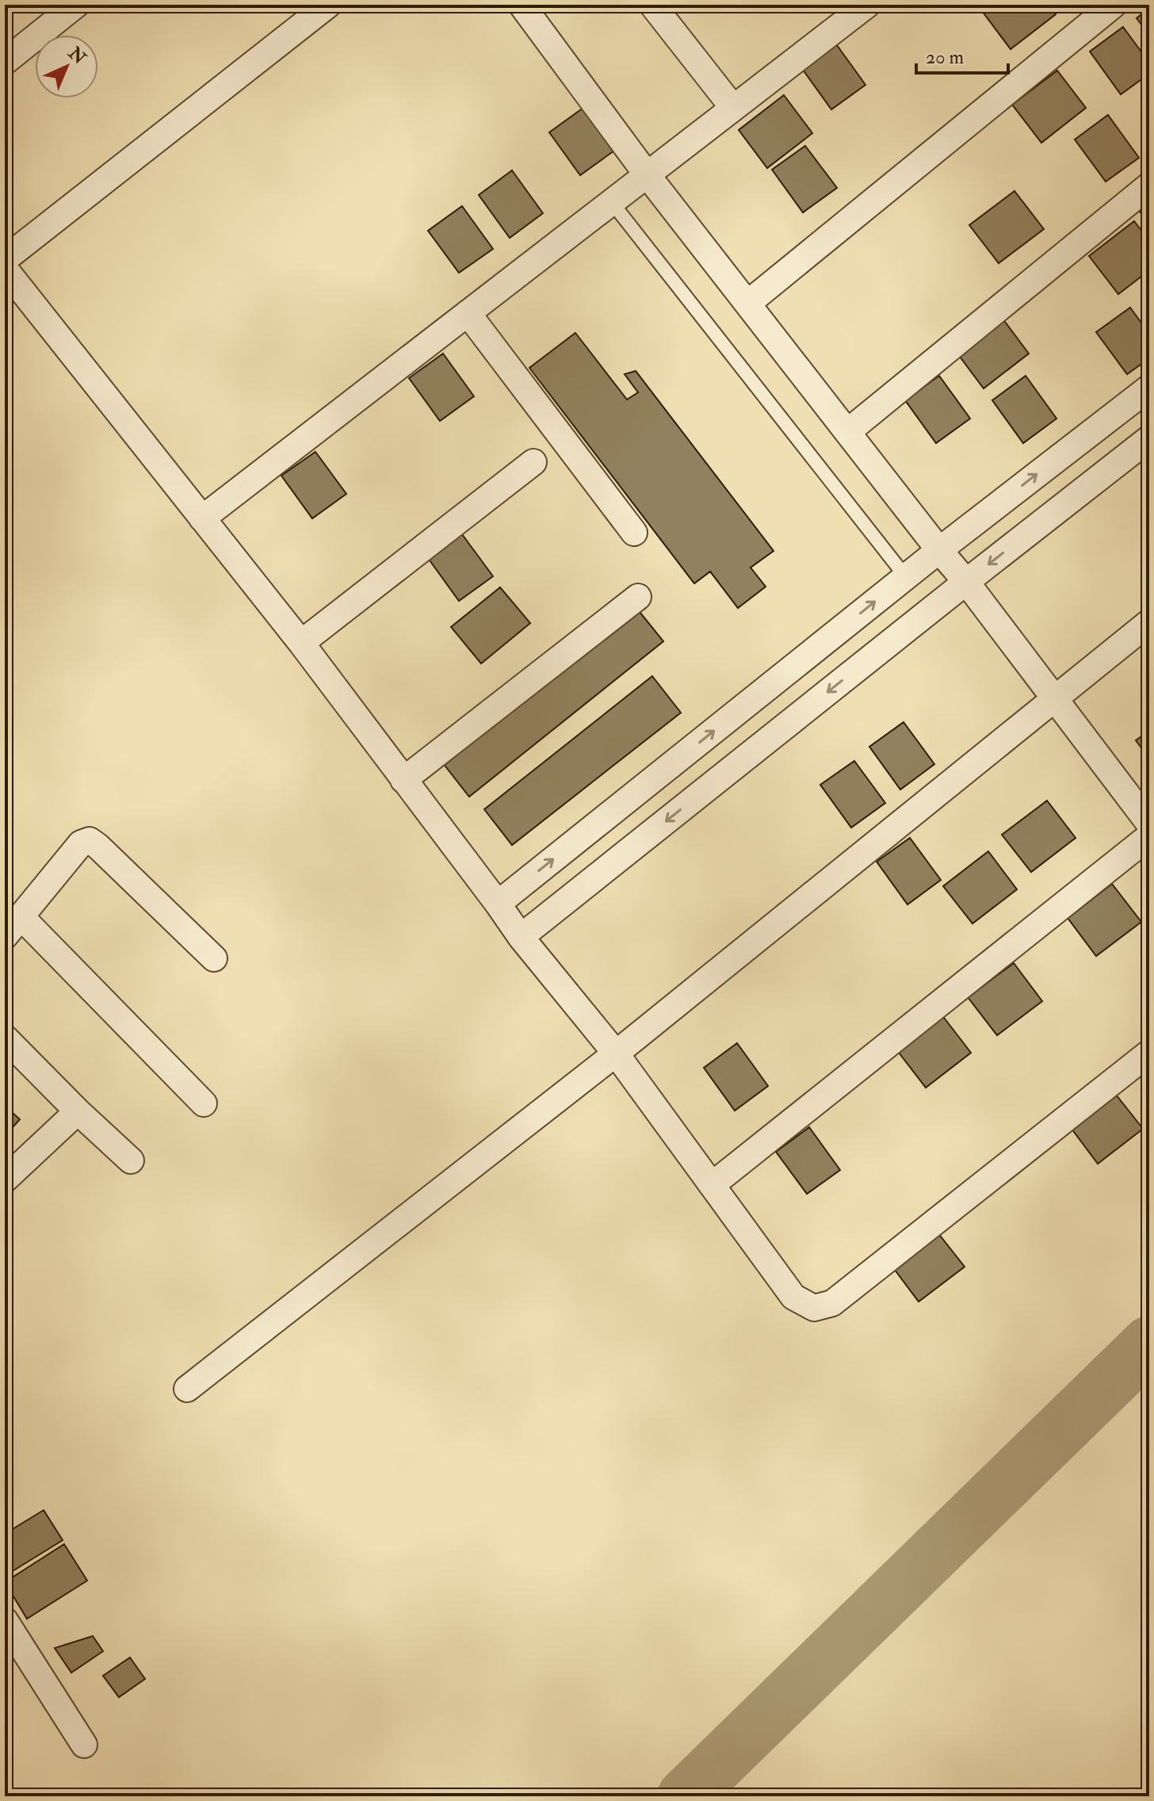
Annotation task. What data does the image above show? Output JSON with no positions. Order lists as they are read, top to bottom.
{
  "scale_bar": "20 m",
  "north": "top right"
}
